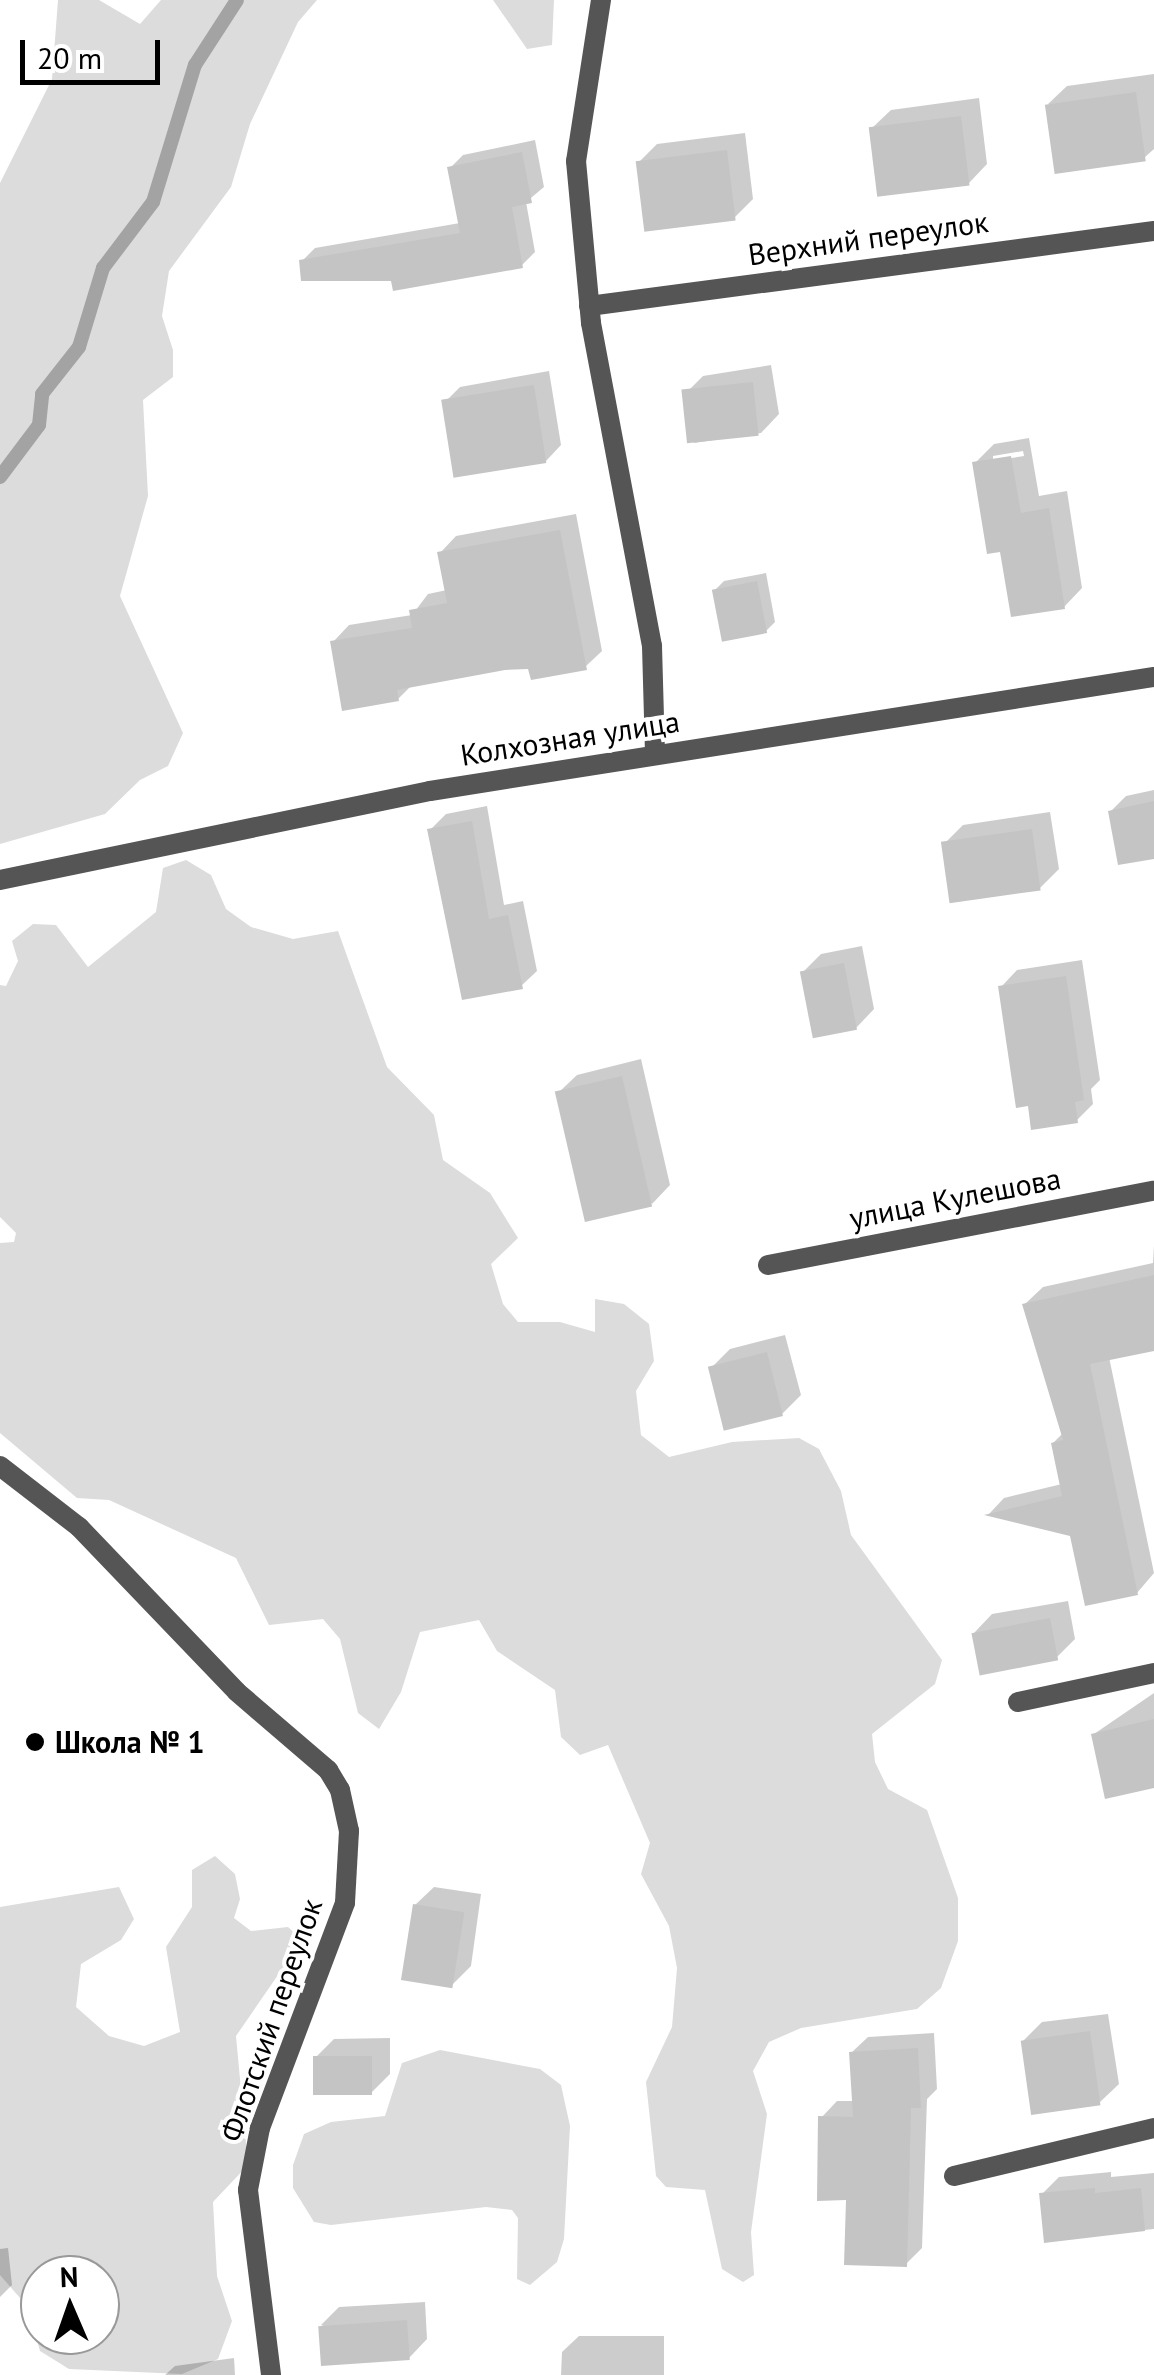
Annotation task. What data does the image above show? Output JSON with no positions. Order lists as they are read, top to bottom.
{
  "streets": {
    "street": [
      "Верхний переулок",
      "Колхозная улица",
      "улица Кулешова",
      "Флотский переулок"
    ]
  },
  "places": ["Школа № 1"],
  "scale_bar": "20 m",
  "north": "top"
}
